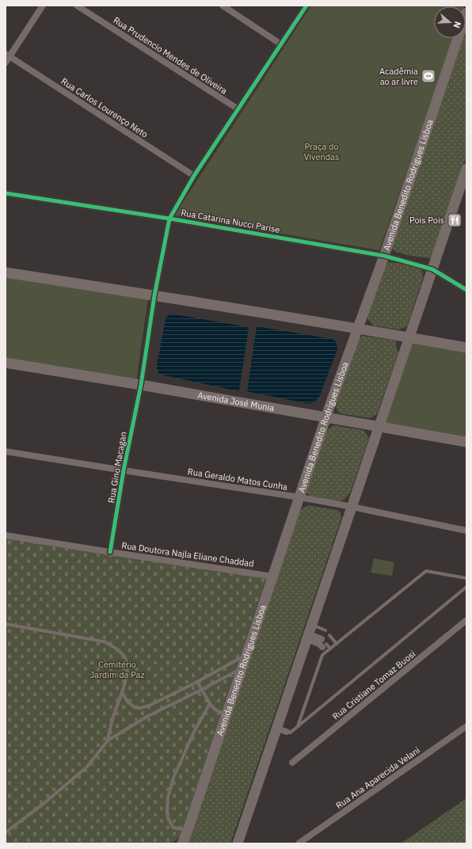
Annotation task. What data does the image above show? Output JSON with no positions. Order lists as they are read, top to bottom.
{
  "streets": {
    "main road": ["Avenida Benedito Rodrigues Lisboa", "Avenida José Munia"],
    "street": [
      "Rua Prudencio Mendes de Oliveira",
      "Rua Carlos Lourenço Neto",
      "Rua Catarina Nucci Parise",
      "Rua Gino Macagan",
      "Rua Geraldo Matos Cunha",
      "Rua Doutora Najla Eliane Chaddad",
      "Rua Cristiane Tomaz Buosi",
      "Rua Ana Aparecida Velani"
    ]
  },
  "crossings": [
    ["Rua Prudencio Mendes de Oliveira", "Rua Gino Macagan"],
    ["Rua Carlos Lourenço Neto", "Rua Gino Macagan"],
    ["Avenida Benedito Rodrigues Lisboa", "Rua Catarina Nucci Parise"],
    ["Avenida Benedito Rodrigues Lisboa", "Avenida José Munia"],
    ["Avenida Benedito Rodrigues Lisboa", "Rua Geraldo Matos Cunha"],
    ["Avenida Benedito Rodrigues Lisboa", "Rua Doutora Najla Eliane Chaddad"],
    ["Rua Catarina Nucci Parise", "Rua Gino Macagan"],
    ["Avenida José Munia", "Rua Gino Macagan"],
    ["Rua Gino Macagan", "Rua Geraldo Matos Cunha"],
    ["Rua Gino Macagan", "Rua Doutora Najla Eliane Chaddad"]
  ],
  "parks": ["Praça do Vivendas", "Cemitério Jardim da Paz"],
  "places": {
    "sports": ["Acadêmia ao ar livre"],
    "restaurant": ["Pois Pois"]
  },
  "north": "right"
}
